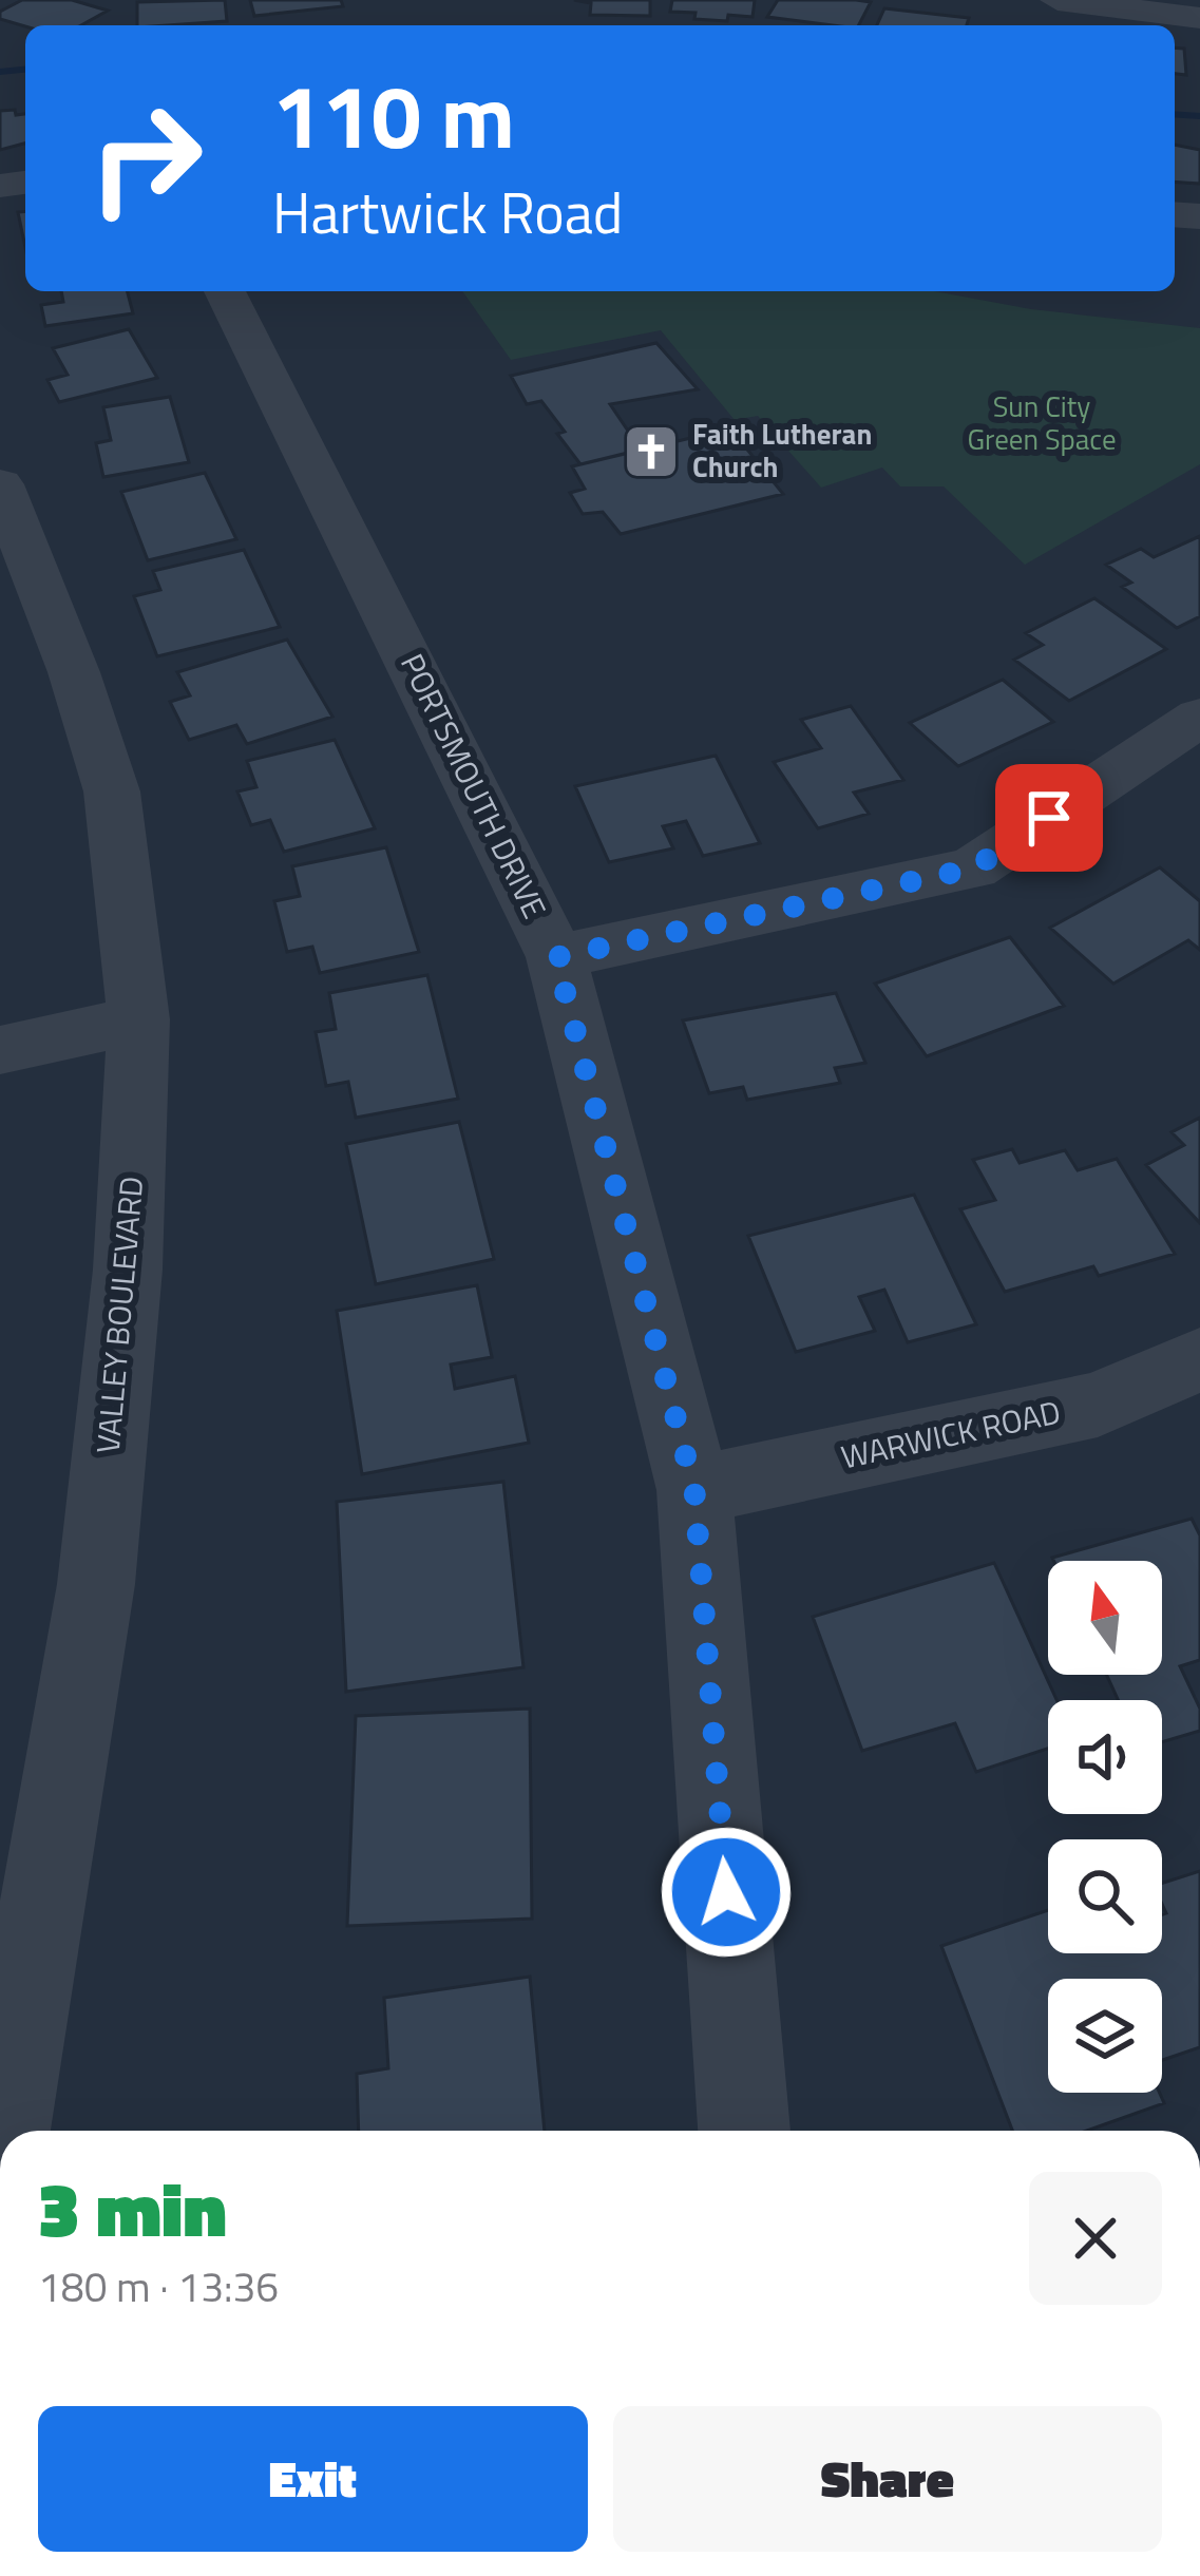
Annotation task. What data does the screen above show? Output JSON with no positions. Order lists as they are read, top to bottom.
{
  "streets": {
    "street": ["PORTSMOUTH DRIVE", "VALLEY BOULEVARD", "WARWICK ROAD"]
  },
  "crossings": [
    ["PORTSMOUTH DRIVE", "WARWICK ROAD"]
  ],
  "parks": ["Sun City Green Space"],
  "places": {
    "church": ["Faith Lutheran Church"]
  },
  "north": "top",
  "page": {
    "turn": ["110 m", "Hartwick Road"],
    "heading": ["3 min", "180 m · 13:36"],
    "buttons": ["Exit", "Share"]
  }
}
